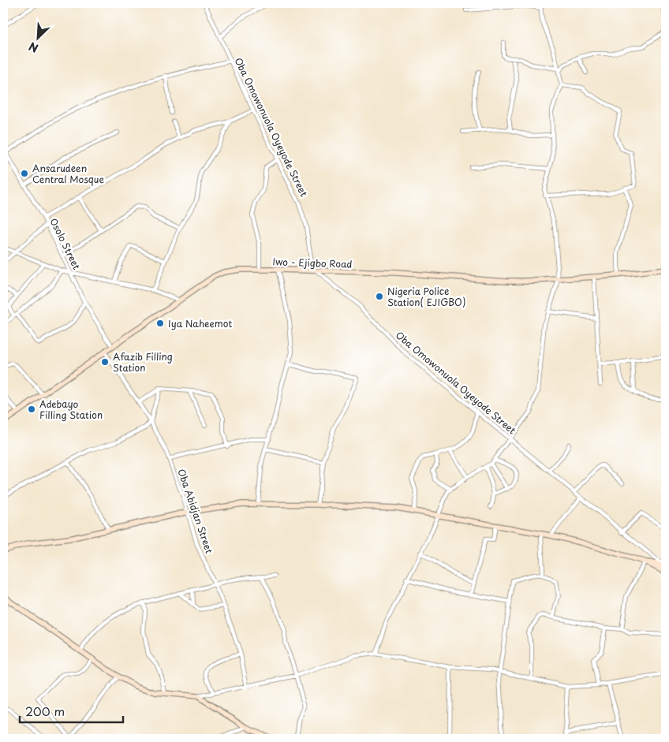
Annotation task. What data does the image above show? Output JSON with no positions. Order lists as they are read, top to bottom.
{
  "streets": {
    "main road": ["Iwo - Ejigbo Road"],
    "street": ["Oba Omowonuola Oyeyode Street", "Osolo Street", "Oba Abidjan Street"]
  },
  "crossings": [
    ["Oba Omowonuola Oyeyode Street", "Iwo - Ejigbo Road"],
    ["Osolo Street", "Iwo - Ejigbo Road"],
    ["Iwo - Ejigbo Road", "Oba Abidjan Street"]
  ],
  "places": [
    "Ansarudeen Central Mosque",
    "Nigeria Police Station( EJIGBO)",
    "Iya Naheemot",
    "Afazib Filling Station",
    "Adebayo Filling Station"
  ],
  "scale_bar": "200 m",
  "north": "bottom left"
}
